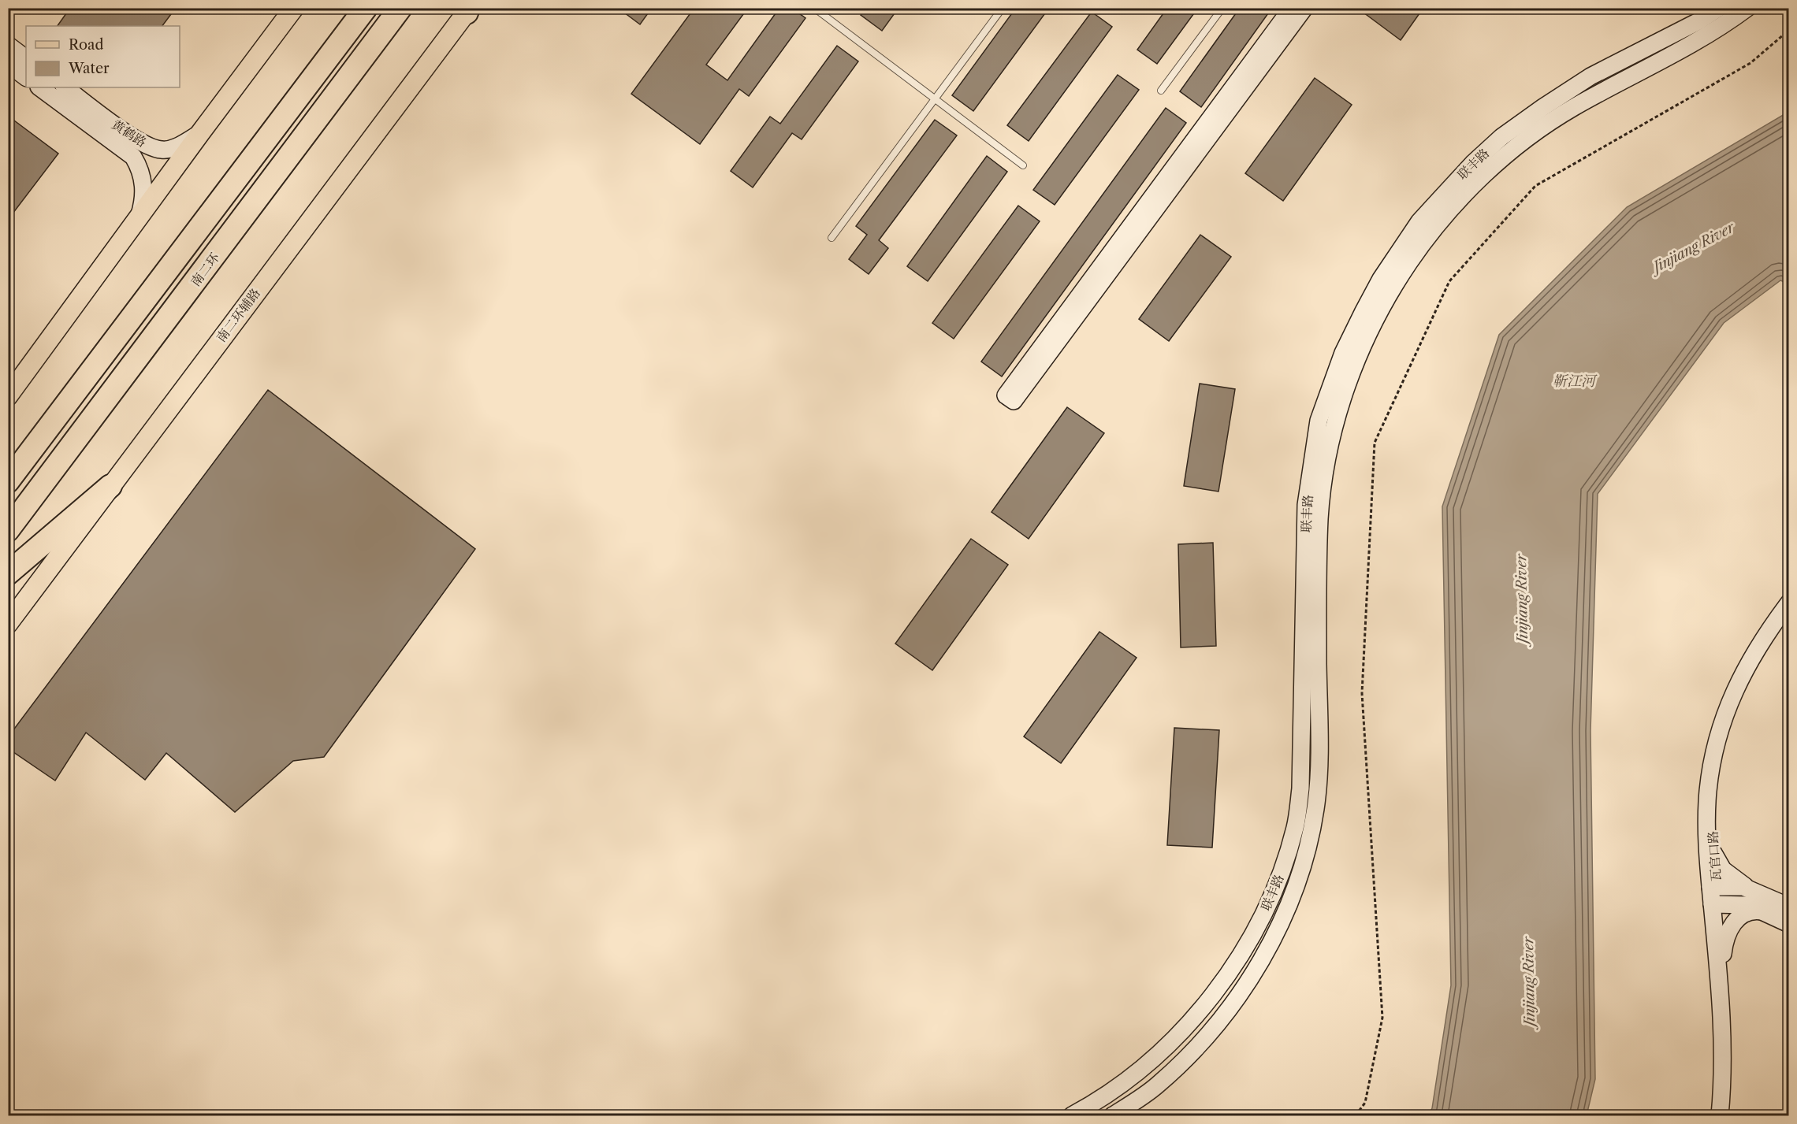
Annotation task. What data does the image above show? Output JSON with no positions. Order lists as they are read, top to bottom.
{
  "streets": {
    "highway": ["南二环"],
    "main road": [
      "黄鹤路",
      "联丰路",
      "南二环辅路",
      "瓦官口路"
    ]
  },
  "water": ["Jinjiang River", "靳江河"],
  "legend": ["Road", "Water"]
}
